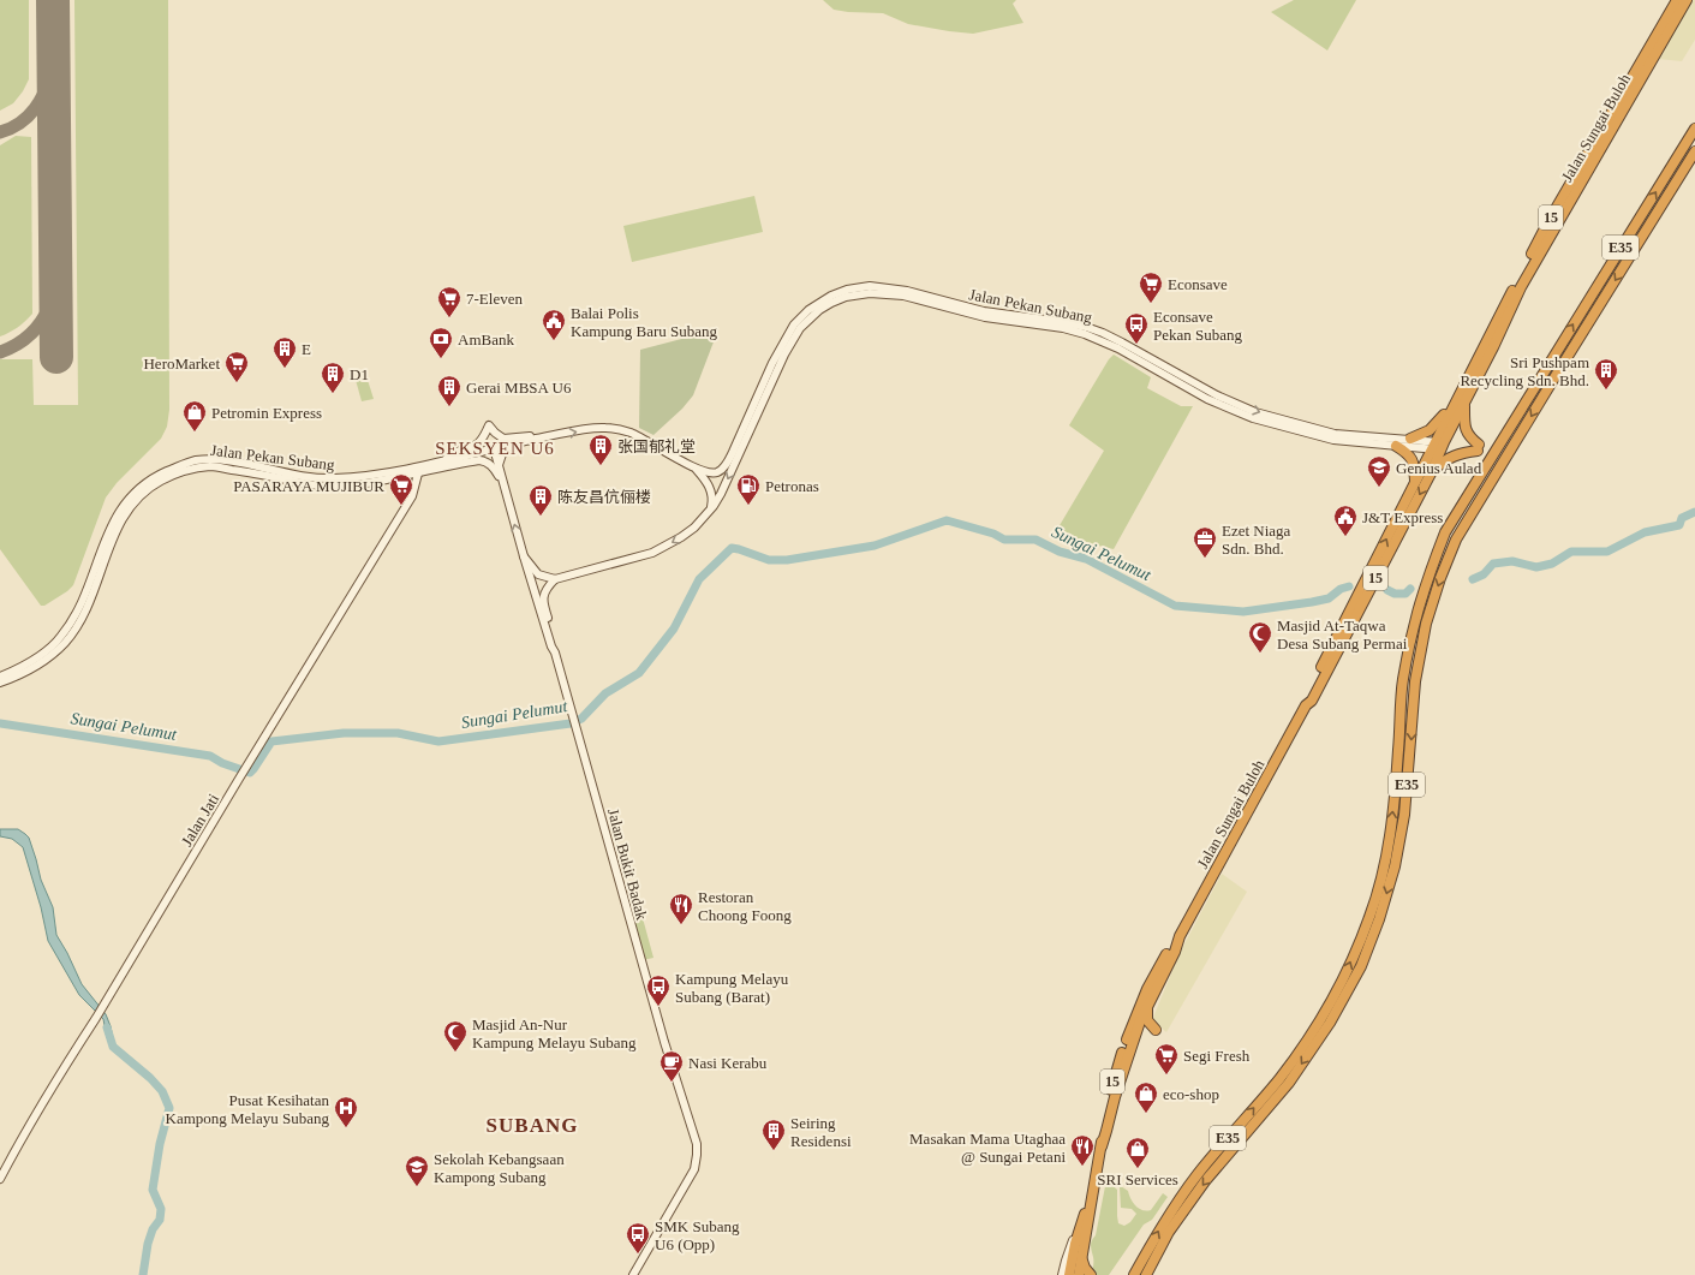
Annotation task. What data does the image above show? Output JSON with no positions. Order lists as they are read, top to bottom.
{
  "streets": {
    "highway": ["Jalan Sungai Buloh", "15", "E35"],
    "main road": ["Jalan Pekan Subang", "Jalan Jati", "Jalan Bukit Badak"]
  },
  "crossings": [
    ["Jalan Sungai Buloh", "Jalan Pekan Subang"],
    ["Jalan Pekan Subang", "Jalan Jati"],
    ["Jalan Pekan Subang", "Jalan Bukit Badak"]
  ],
  "districts": ["SEKSYEN U6", "SUBANG"],
  "water": ["Sungai Pelumut"],
  "places": {
    "supermarket": [
      "Econsave",
      "7-Eleven",
      "HeroMarket",
      "PASARAYA MUJIBUR",
      "Segi Fresh"
    ],
    "public building": ["Balai Polis Kampung Baru Subang", "J&T Express"],
    "bus stop": ["Econsave Pekan Subang", "Kampung Melayu Subang (Barat)", "SMK Subang U6 (Opp)"],
    "bank": ["AmBank"],
    "building": [
      "E",
      "Sri Pushpam Recycling Sdn. Bhd.",
      "D1",
      "Gerai MBSA U6",
      "张国郁礼堂",
      "陈友昌伉俪楼",
      "Seiring Residensi"
    ],
    "shop": ["Petromin Express", "eco-shop", "SRI Services"],
    "school or university": ["Genius Aulad", "Sekolah Kebangsaan Kampong Subang"],
    "fuel station": ["Petronas"],
    "office": ["Ezet Niaga Sdn. Bhd."],
    "mosque": ["Masjid At-Taqwa Desa Subang Permai", "Masjid An-Nur Kampung Melayu Subang"],
    "restaurant": ["Restoran Choong Foong", "Masakan Mama Utaghaa @ Sungai Petani"],
    "cafe": ["Nasi Kerabu"],
    "hospital": ["Pusat Kesihatan Kampong Melayu Subang"]
  }
}
